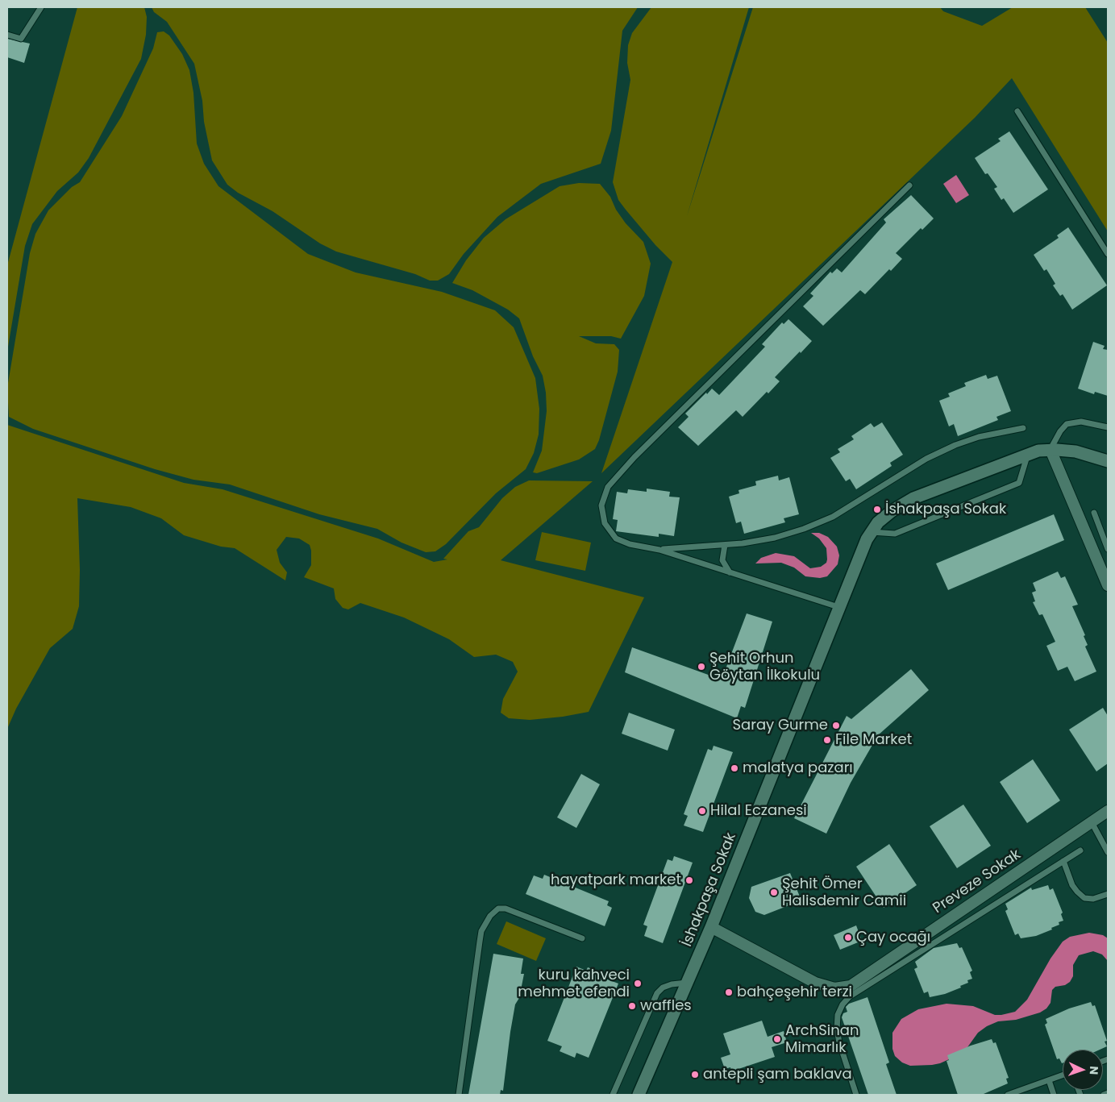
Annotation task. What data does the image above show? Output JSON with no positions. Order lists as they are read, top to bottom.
{
  "streets": {
    "street": ["Preveze Sokak", "İshakpaşa Sokak"]
  },
  "crossings": [
    ["Preveze Sokak", "İshakpaşa Sokak"]
  ],
  "places": [
    "İshakpaşa Sokak",
    "Şehit Orhun Göytan İlkokulu",
    "Saray Gurme",
    "File Market",
    "malatya pazarı",
    "Hilal Eczanesi",
    "hayatpark market",
    "Şehit Ömer Halisdemir Camii",
    "Çay ocağı",
    "kuru kahveci mehmet efendi",
    "bahçeşehir terzi",
    "waffles",
    "ArchSinan Mimarlık",
    "antepli şam baklava"
  ],
  "north": "right"
}
